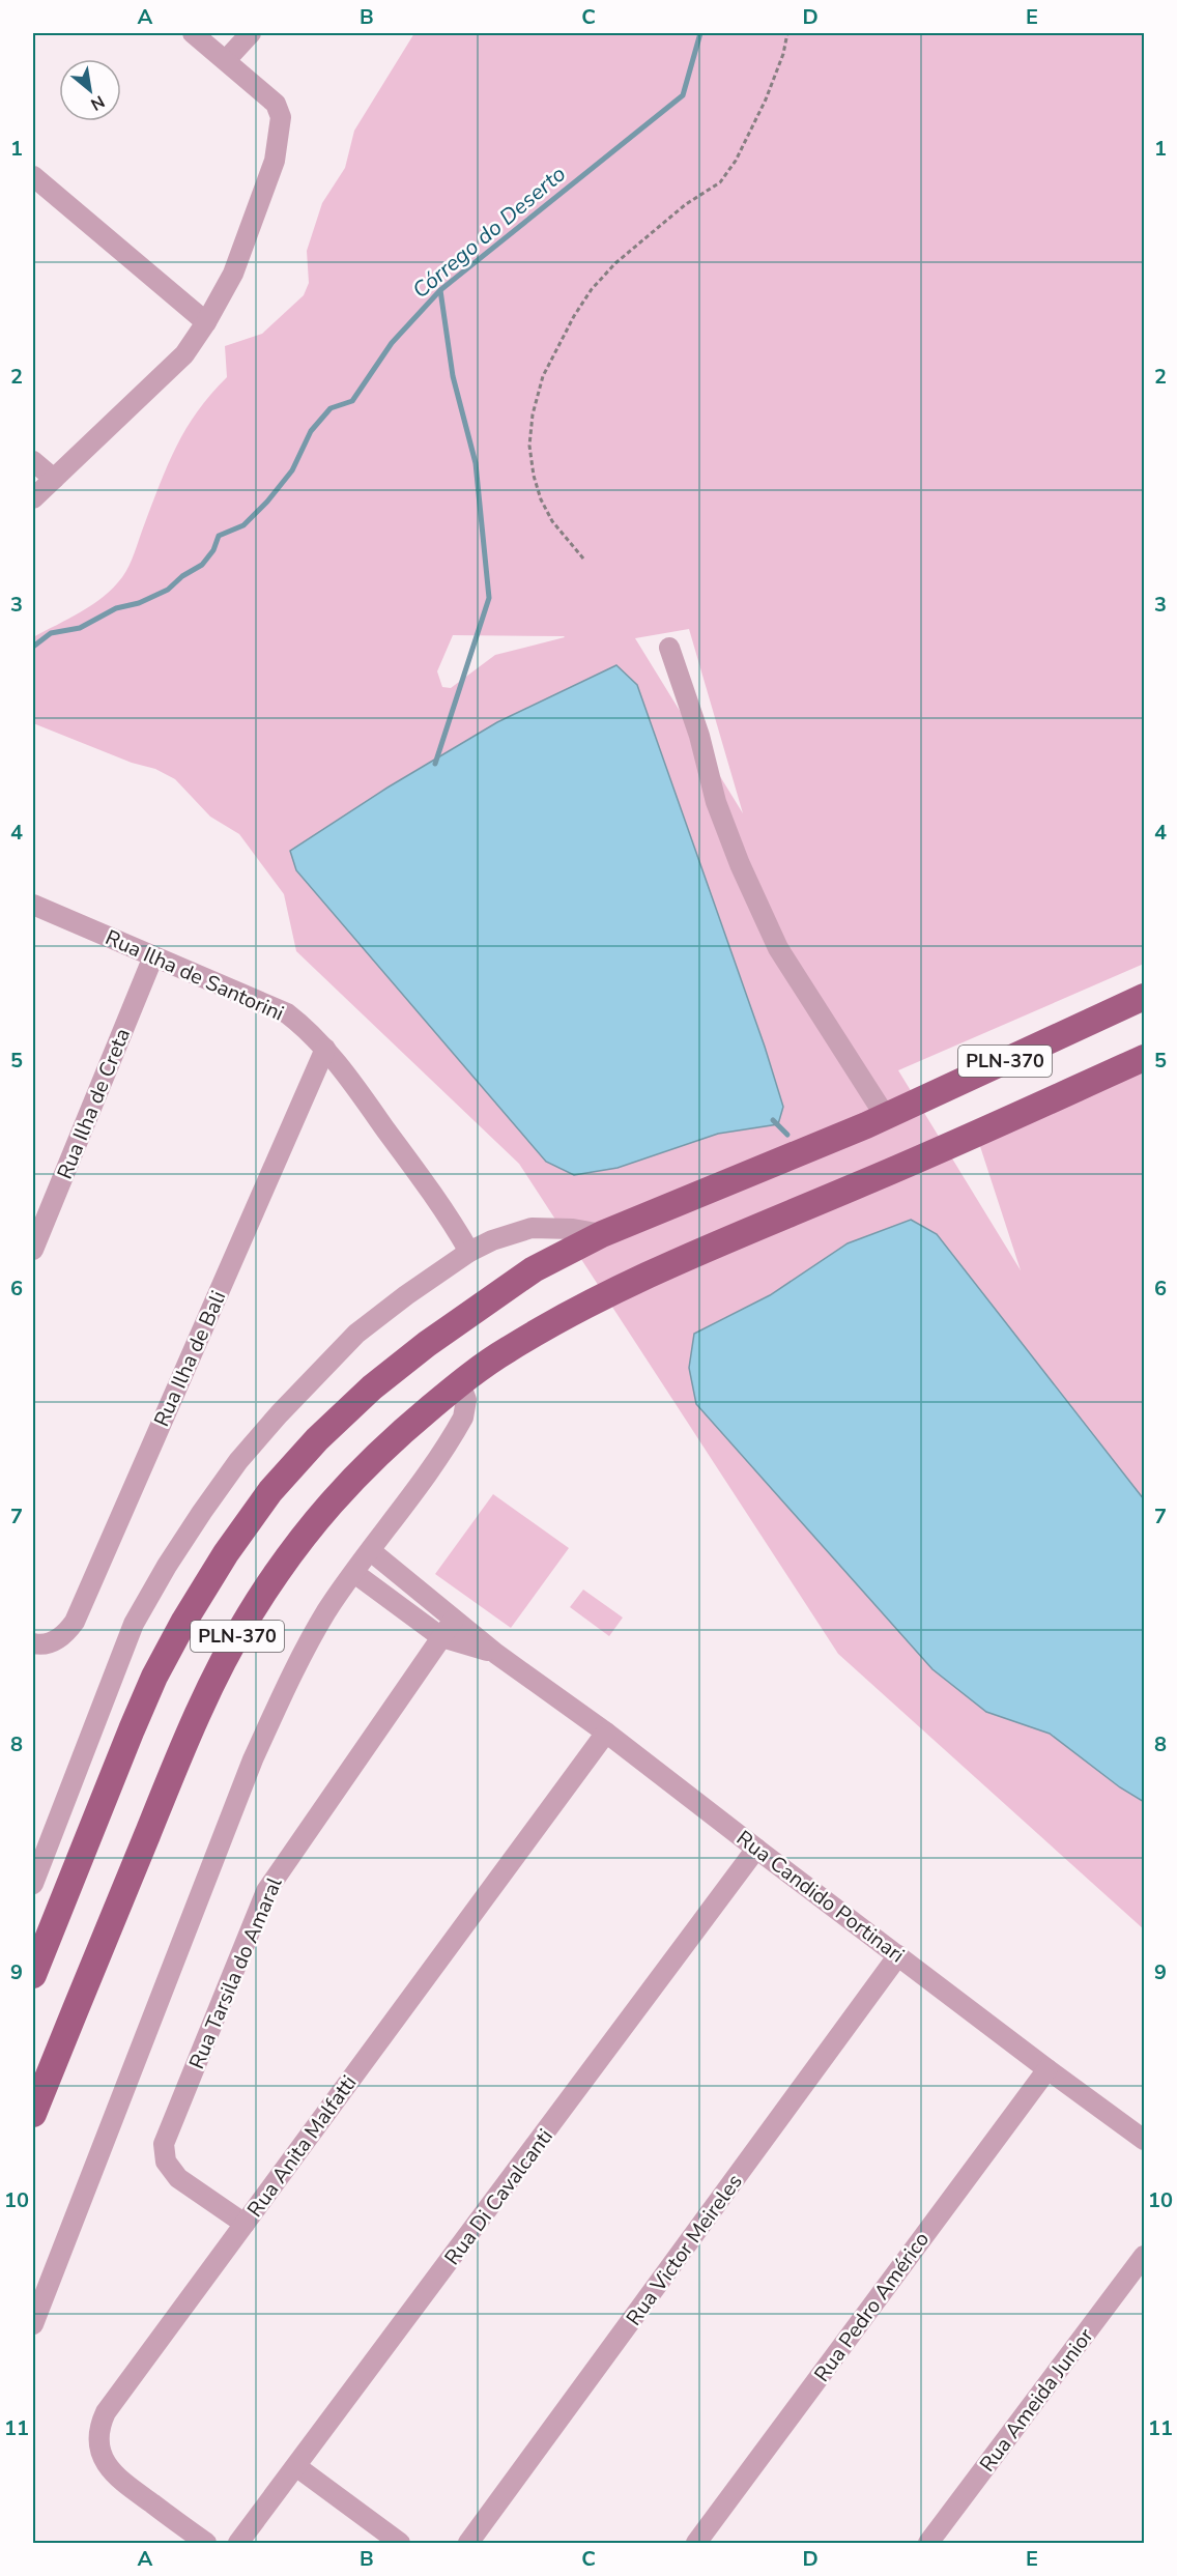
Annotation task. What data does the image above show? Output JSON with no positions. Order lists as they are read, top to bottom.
{
  "streets": {
    "main road": ["PLN-370"],
    "street": [
      "Rua Ilha de Santorini",
      "Rua Ilha de Creta",
      "Rua Ilha de Bali",
      "Rua Candido Portinari",
      "Rua Tarsila do Amaral",
      "Rua Anita Malfatti",
      "Rua Di Cavalcanti",
      "Rua Victor Meireles",
      "Rua Pedro Américo",
      "Rua Ameida Junior"
    ]
  },
  "crossings": [
    ["Rua Ilha de Santorini", "Rua Ilha de Creta"],
    ["Rua Ilha de Santorini", "Rua Ilha de Bali"],
    ["Rua Candido Portinari", "Rua Tarsila do Amaral"],
    ["Rua Candido Portinari", "Rua Anita Malfatti"],
    ["Rua Candido Portinari", "Rua Di Cavalcanti"],
    ["Rua Candido Portinari", "Rua Victor Meireles"],
    ["Rua Candido Portinari", "Rua Pedro Américo"],
    ["Rua Tarsila do Amaral", "Rua Anita Malfatti"]
  ],
  "water": ["Córrego do Deserto"],
  "north": "bottom right",
  "grid": {
    "columns": [
      "A",
      "B",
      "C",
      "D",
      "E"
    ],
    "rows": [
      "1",
      "2",
      "3",
      "4",
      "5",
      "6",
      "7",
      "8",
      "9",
      "10",
      "11"
    ]
  }
}
